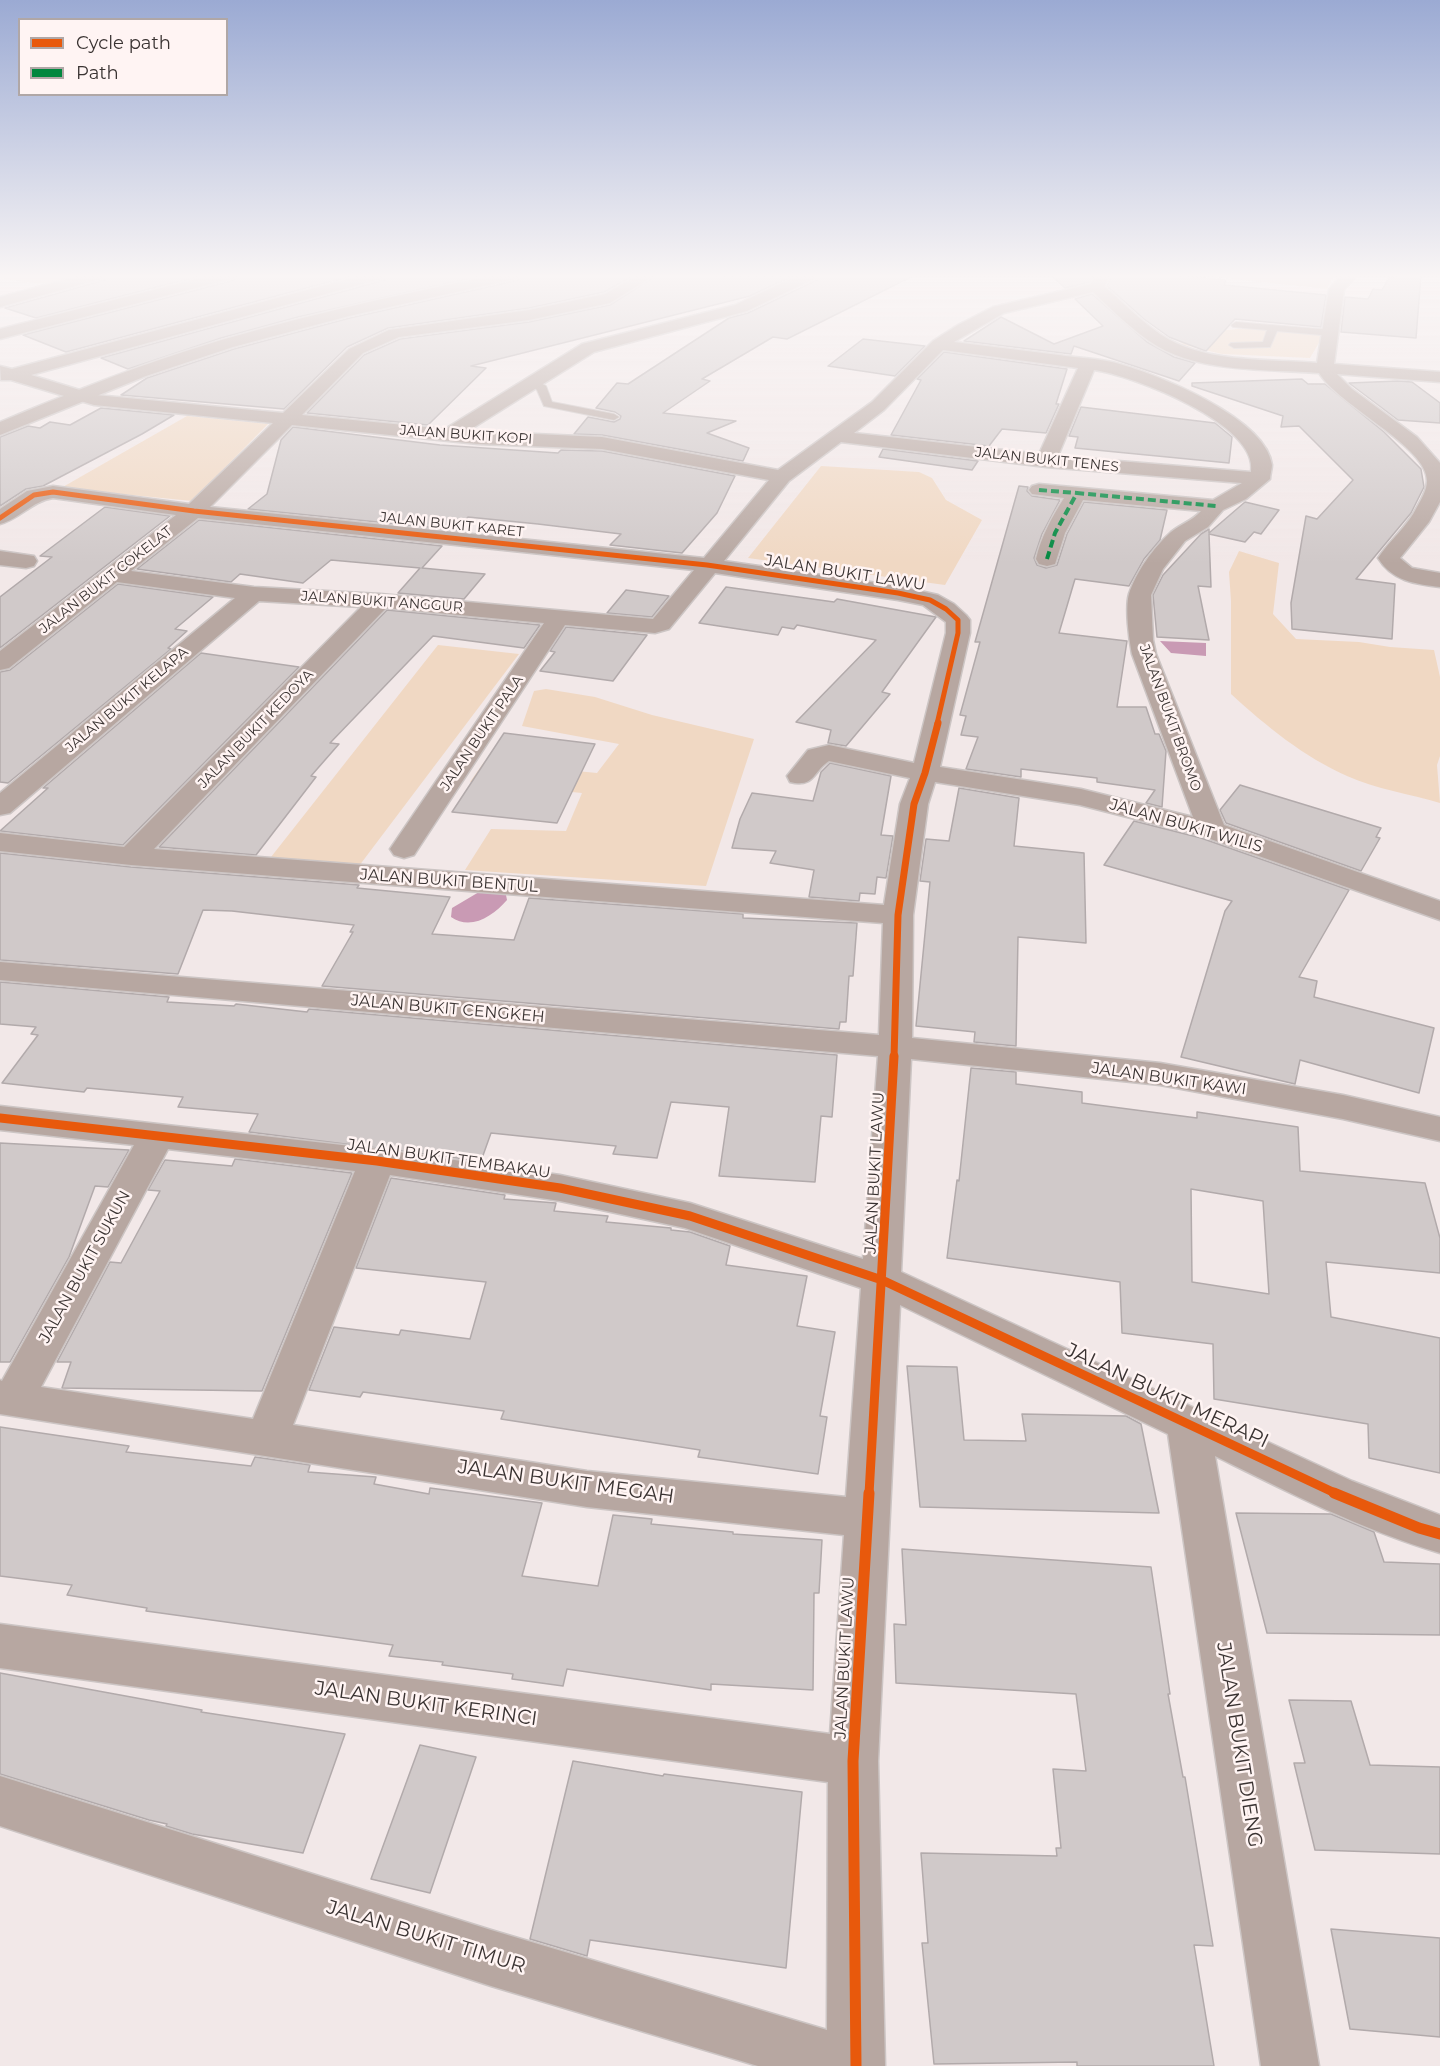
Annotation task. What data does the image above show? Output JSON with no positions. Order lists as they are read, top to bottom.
{
  "streets": {
    "street": [
      "JALAN BUKIT KOPI",
      "JALAN BUKIT TENES",
      "JALAN BUKIT KARET",
      "JALAN BUKIT LAWU",
      "JALAN BUKIT COKELAT",
      "JALAN BUKIT ANGGUR",
      "JALAN BUKIT KELAPA",
      "JALAN BUKIT BROMO",
      "JALAN BUKIT KEDOYA",
      "JALAN BUKIT PALA",
      "JALAN BUKIT WILIS",
      "JALAN BUKIT BENTUL",
      "JALAN BUKIT CENGKEH",
      "JALAN BUKIT KAWI",
      "JALAN BUKIT TEMBAKAU",
      "JALAN BUKIT SUKUN",
      "JALAN BUKIT MERAPI",
      "JALAN BUKIT MEGAH",
      "JALAN BUKIT KERINCI",
      "JALAN BUKIT DIENG",
      "JALAN BUKIT TIMUR"
    ]
  },
  "crossings": [
    ["JALAN BUKIT KOPI", "JALAN BUKIT COKELAT"],
    ["JALAN BUKIT TENES", "JALAN BUKIT BROMO"],
    ["JALAN BUKIT KARET", "JALAN BUKIT LAWU"],
    ["JALAN BUKIT KARET", "JALAN BUKIT COKELAT"],
    ["JALAN BUKIT KARET", "JALAN BUKIT ANGGUR"],
    ["JALAN BUKIT LAWU", "JALAN BUKIT ANGGUR"],
    ["JALAN BUKIT LAWU", "JALAN BUKIT WILIS"],
    ["JALAN BUKIT LAWU", "JALAN BUKIT BENTUL"],
    ["JALAN BUKIT LAWU", "JALAN BUKIT CENGKEH"],
    ["JALAN BUKIT LAWU", "JALAN BUKIT KAWI"],
    ["JALAN BUKIT LAWU", "JALAN BUKIT TEMBAKAU"],
    ["JALAN BUKIT LAWU", "JALAN BUKIT MERAPI"],
    ["JALAN BUKIT LAWU", "JALAN BUKIT MEGAH"],
    ["JALAN BUKIT LAWU", "JALAN BUKIT KERINCI"],
    ["JALAN BUKIT LAWU", "JALAN BUKIT TIMUR"],
    ["JALAN BUKIT COKELAT", "JALAN BUKIT ANGGUR"],
    ["JALAN BUKIT ANGGUR", "JALAN BUKIT KELAPA"],
    ["JALAN BUKIT ANGGUR", "JALAN BUKIT KEDOYA"],
    ["JALAN BUKIT ANGGUR", "JALAN BUKIT PALA"],
    ["JALAN BUKIT BROMO", "JALAN BUKIT WILIS"],
    ["JALAN BUKIT KEDOYA", "JALAN BUKIT BENTUL"],
    ["JALAN BUKIT CENGKEH", "JALAN BUKIT KAWI"],
    ["JALAN BUKIT TEMBAKAU", "JALAN BUKIT SUKUN"],
    ["JALAN BUKIT TEMBAKAU", "JALAN BUKIT MERAPI"],
    ["JALAN BUKIT SUKUN", "JALAN BUKIT MEGAH"],
    ["JALAN BUKIT MERAPI", "JALAN BUKIT DIENG"]
  ],
  "legend": ["Cycle path", "Path"]
}
